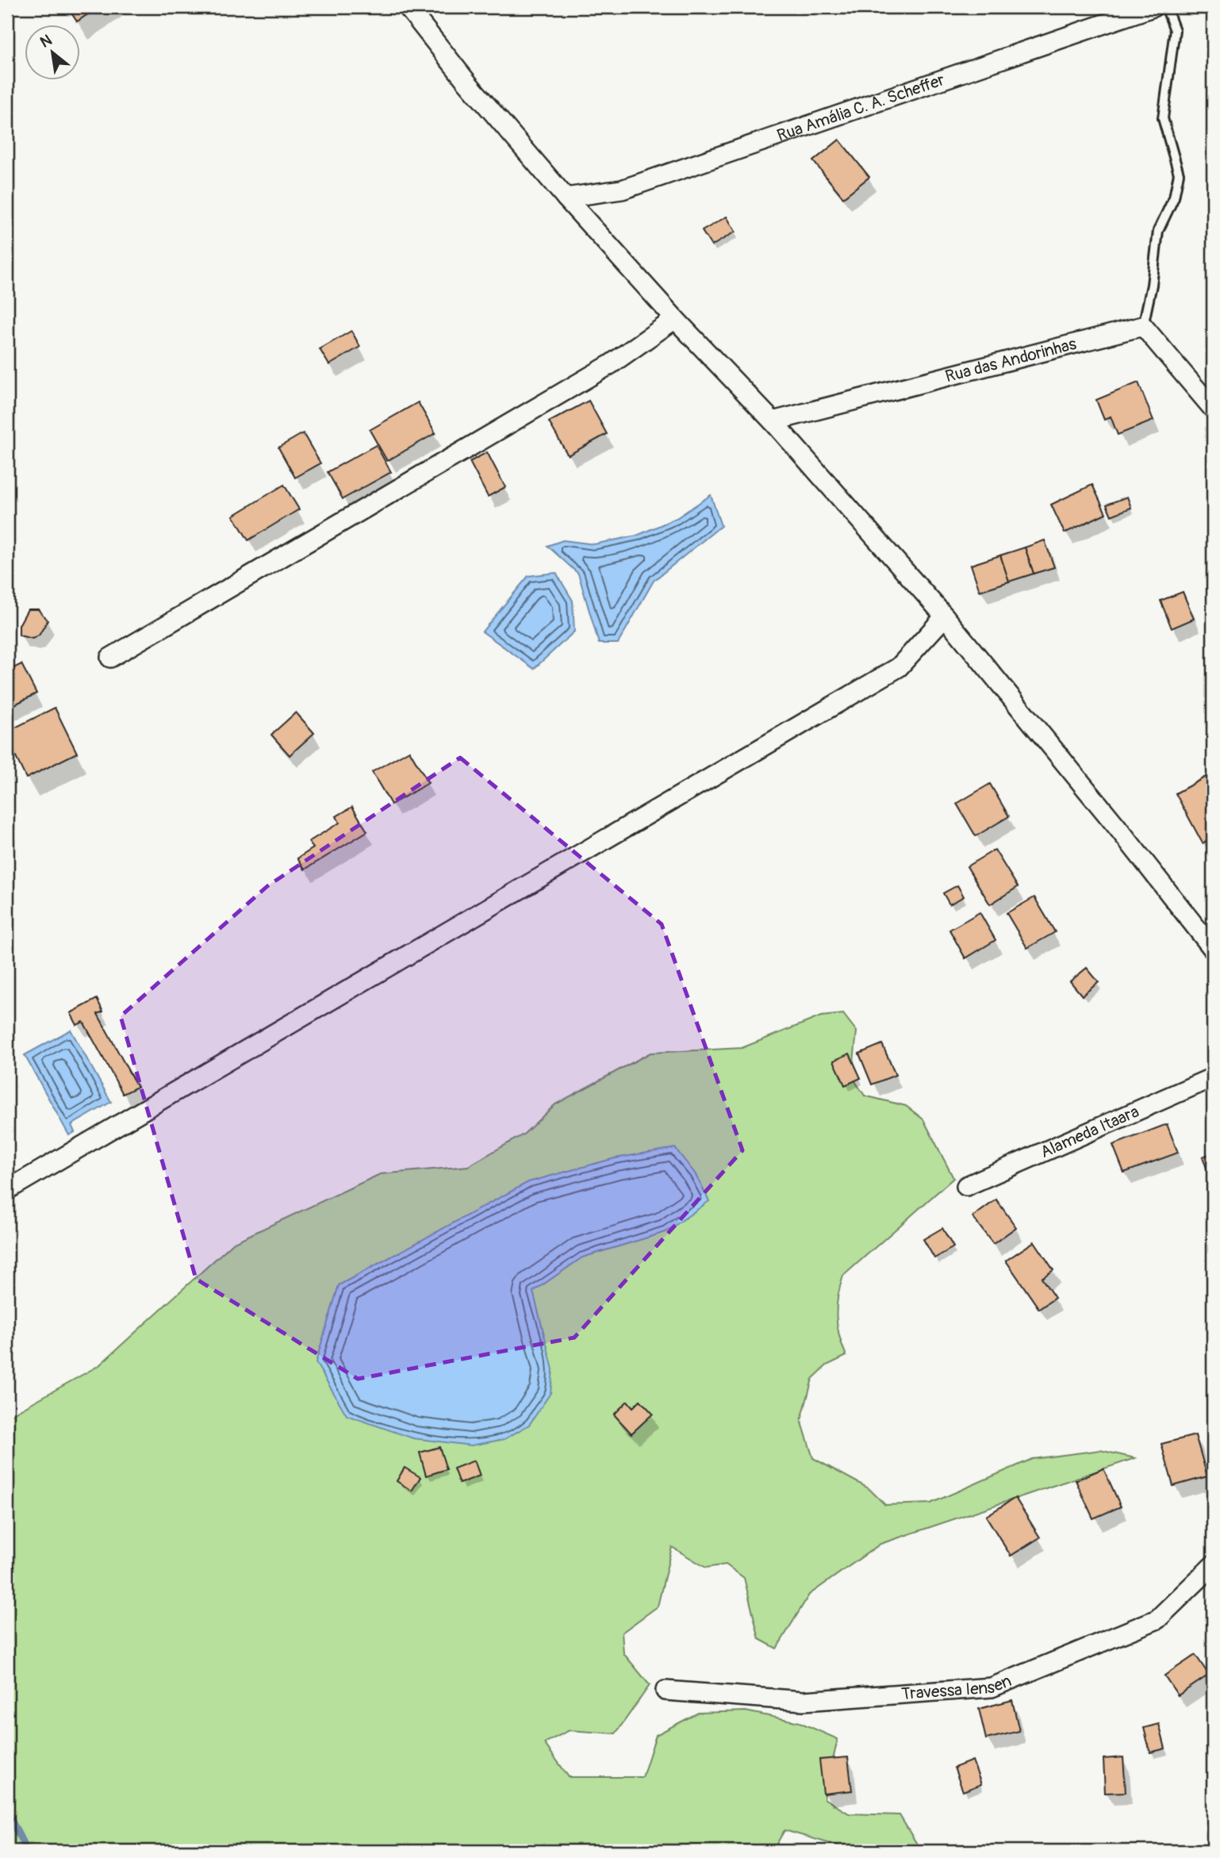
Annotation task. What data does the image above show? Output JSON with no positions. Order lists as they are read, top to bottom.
{
  "streets": {
    "street": [
      "Rua Amália C. A. Scheffer",
      "Rua das Andorinhas",
      "Alameda Itaara",
      "Travessa Iensen"
    ]
  },
  "north": "top left"
}
